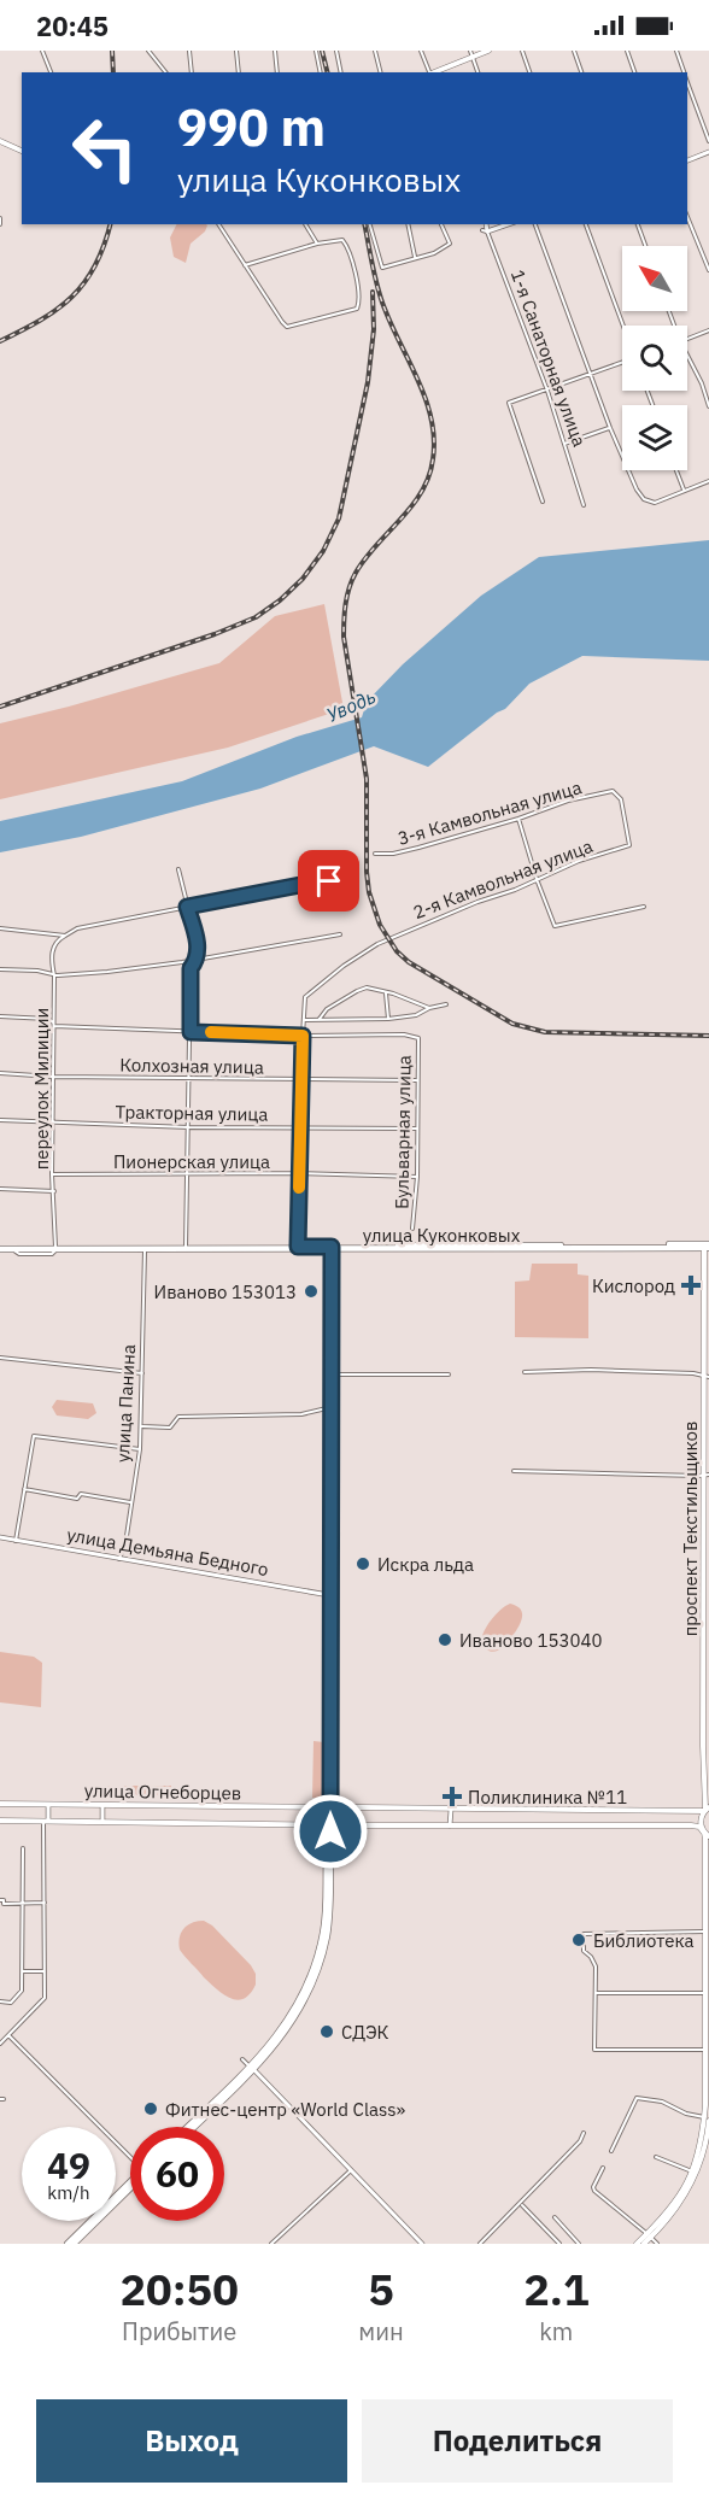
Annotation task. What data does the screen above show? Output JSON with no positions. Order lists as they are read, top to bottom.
{
  "streets": {
    "main road": ["улица Куконковых", "проспект Текстильщиков", "улица Огнеборцев"],
    "street": [
      "1-я Санаторная улица",
      "3-я Камвольная улица",
      "2-я Камвольная улица",
      "Колхозная улица",
      "переулок Милиции",
      "Тракторная улица",
      "Бульварная улица",
      "Пионерская улица",
      "улица Панина",
      "улица Демьяна Бедного"
    ]
  },
  "crossings": [
    ["3-я Камвольная улица", "2-я Камвольная улица"],
    ["Колхозная улица", "переулок Милиции"],
    ["Колхозная улица", "Бульварная улица"],
    ["переулок Милиции", "Тракторная улица"],
    ["переулок Милиции", "Пионерская улица"],
    ["переулок Милиции", "улица Куконковых"],
    ["Тракторная улица", "Бульварная улица"],
    ["Бульварная улица", "Пионерская улица"],
    ["улица Куконковых", "улица Панина"],
    ["улица Куконковых", "проспект Текстильщиков"],
    ["улица Панина", "улица Демьяна Бедного"],
    ["проспект Текстильщиков", "улица Огнеборцев"]
  ],
  "water": ["Уводь"],
  "places": {
    "health": ["Кислород", "Поликлиника №11"],
    "other": [
      "Иваново 153013",
      "Искра льда",
      "Иваново 153040",
      "Библиотека",
      "СДЭК",
      "Фитнес-центр «World Class»"
    ]
  },
  "north": "top left",
  "page": {
    "status": "20:45",
    "turn": ["990 m", "улица Куконковых"],
    "speed": "49 km/h",
    "limit": "60",
    "eta": [
      "20:50",
      "Прибытие",
      "5",
      "мин",
      "2.1",
      "km"
    ],
    "buttons": ["Выход", "Поделиться"]
  }
}
